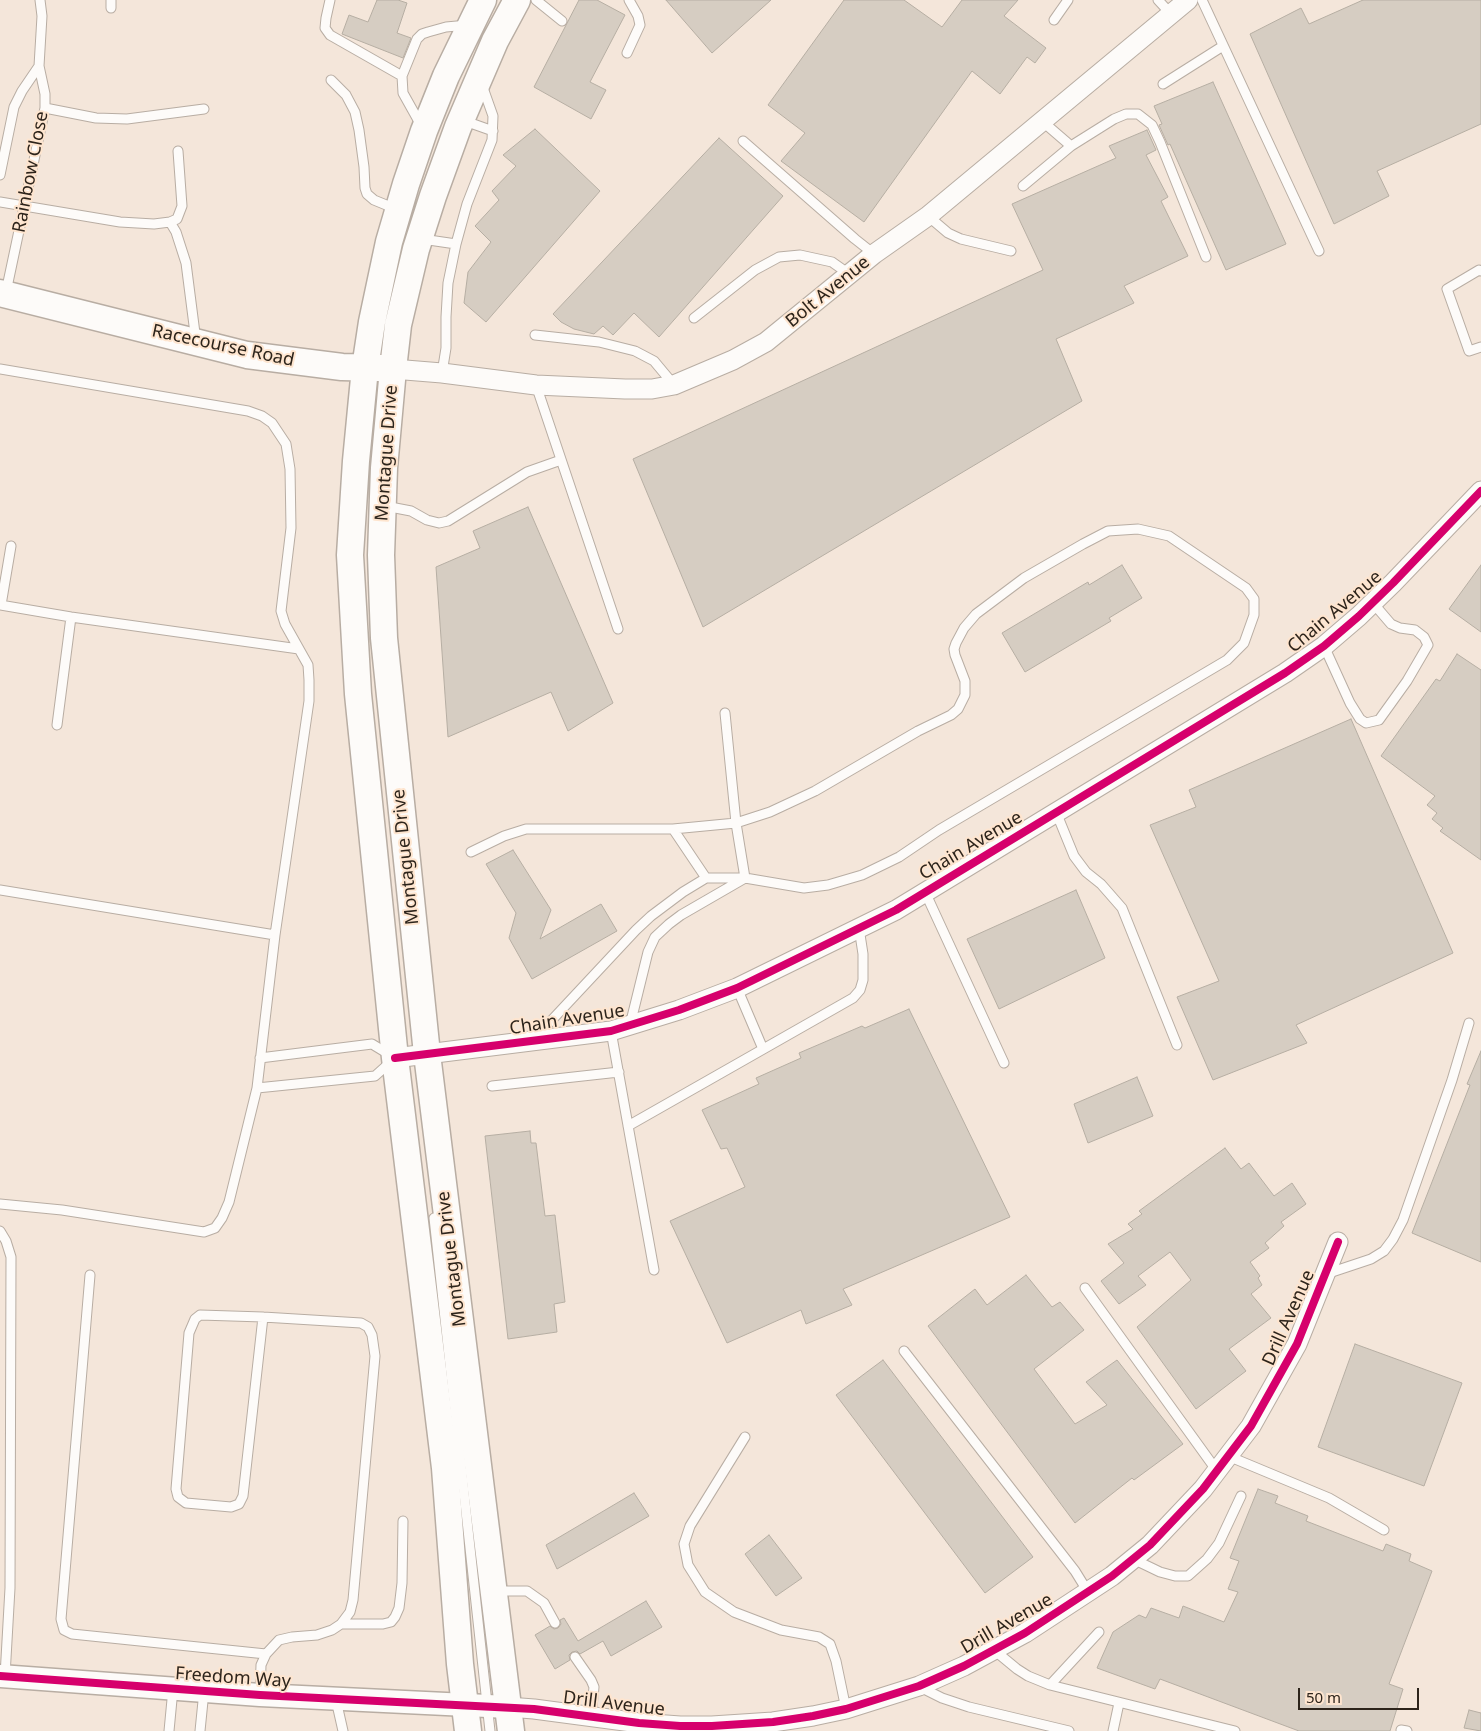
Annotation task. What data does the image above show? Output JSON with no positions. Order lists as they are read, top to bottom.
{
  "streets": {
    "main road": ["Racecourse Road", "Montague Drive"],
    "street": [
      "Bolt Avenue",
      "Chain Avenue",
      "Drill Avenue",
      "Freedom Way"
    ],
    "lane": ["Rainbow Close"]
  },
  "crossings": [
    ["Rainbow Close", "Racecourse Road"],
    ["Bolt Avenue", "Racecourse Road"],
    ["Bolt Avenue", "Montague Drive"],
    ["Racecourse Road", "Montague Drive"],
    ["Montague Drive", "Chain Avenue"],
    ["Montague Drive", "Drill Avenue"],
    ["Montague Drive", "Freedom Way"],
    ["Drill Avenue", "Freedom Way"]
  ],
  "scale_bar": "50 m"
}
